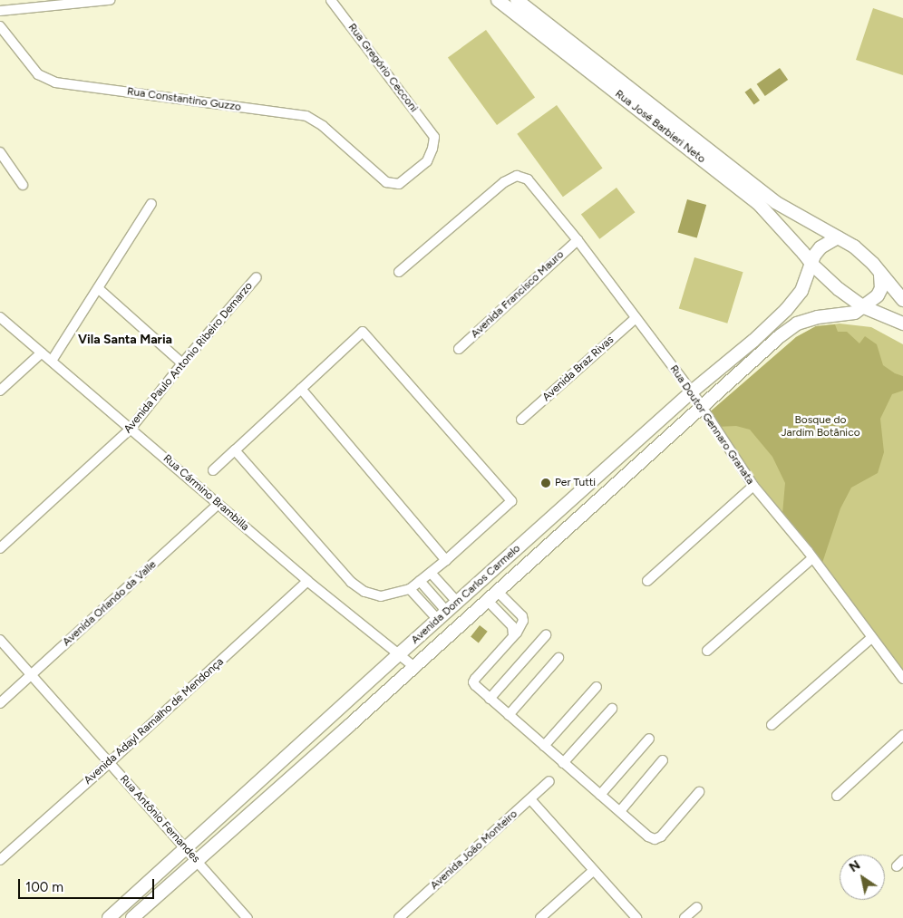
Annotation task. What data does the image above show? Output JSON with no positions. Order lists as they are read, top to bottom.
{
  "streets": {
    "street": [
      "Rua Gregório Cecconi",
      "Rua Constantino Guzzo",
      "Rua José Barbieri Neto",
      "Avenida Francisco Mauro",
      "Avenida Paulo Antonio Ribeiro Demarzo",
      "Avenida Braz Rivas",
      "Rua Doutor Gennaro Granata",
      "Rua Cármino Brambilla",
      "Avenida Dom Carlos Carmelo",
      "Avenida Orlando da Valle",
      "Avenida Adayl Ramalho de Mendonça",
      "Rua Antônio Fernandes",
      "Avenida João Monteiro"
    ]
  },
  "crossings": [
    ["Rua Gregório Cecconi", "Rua Constantino Guzzo"],
    ["Rua José Barbieri Neto", "Avenida Dom Carlos Carmelo"],
    ["Avenida Francisco Mauro", "Rua Doutor Gennaro Granata"],
    ["Avenida Paulo Antonio Ribeiro Demarzo", "Rua Cármino Brambilla"],
    ["Avenida Braz Rivas", "Rua Doutor Gennaro Granata"],
    ["Rua Doutor Gennaro Granata", "Avenida Dom Carlos Carmelo"],
    ["Rua Cármino Brambilla", "Avenida Dom Carlos Carmelo"],
    ["Rua Cármino Brambilla", "Avenida Orlando da Valle"],
    ["Rua Cármino Brambilla", "Avenida Adayl Ramalho de Mendonça"],
    ["Avenida Dom Carlos Carmelo", "Rua Antônio Fernandes"],
    ["Avenida Orlando da Valle", "Rua Antônio Fernandes"],
    ["Avenida Adayl Ramalho de Mendonça", "Rua Antônio Fernandes"]
  ],
  "districts": ["Vila Santa Maria"],
  "parks": ["Bosque do Jardim Botânico"],
  "places": ["Per Tutti"],
  "scale_bar": "100 m",
  "north": "top left"
}
